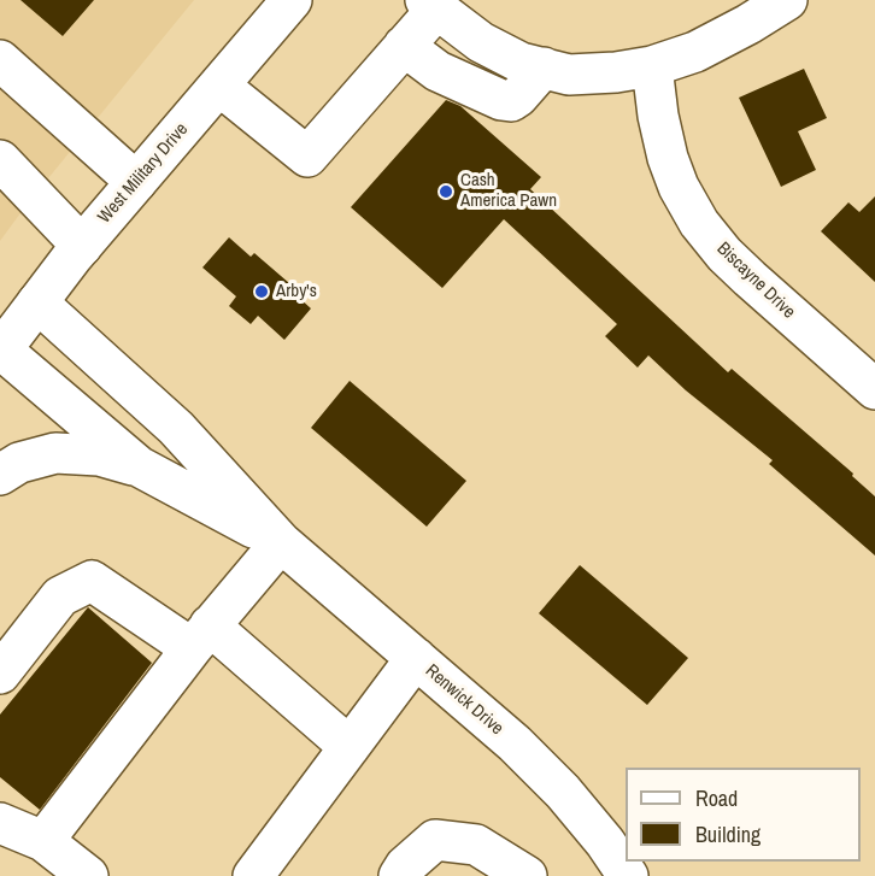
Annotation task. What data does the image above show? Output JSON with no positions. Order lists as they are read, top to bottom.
{
  "streets": {
    "street": ["West Military Drive", "Biscayne Drive", "Renwick Drive"]
  },
  "crossings": [
    ["West Military Drive", "Renwick Drive"]
  ],
  "places": ["Cash America Pawn", "Arby's"],
  "legend": ["Road", "Building"]
}
